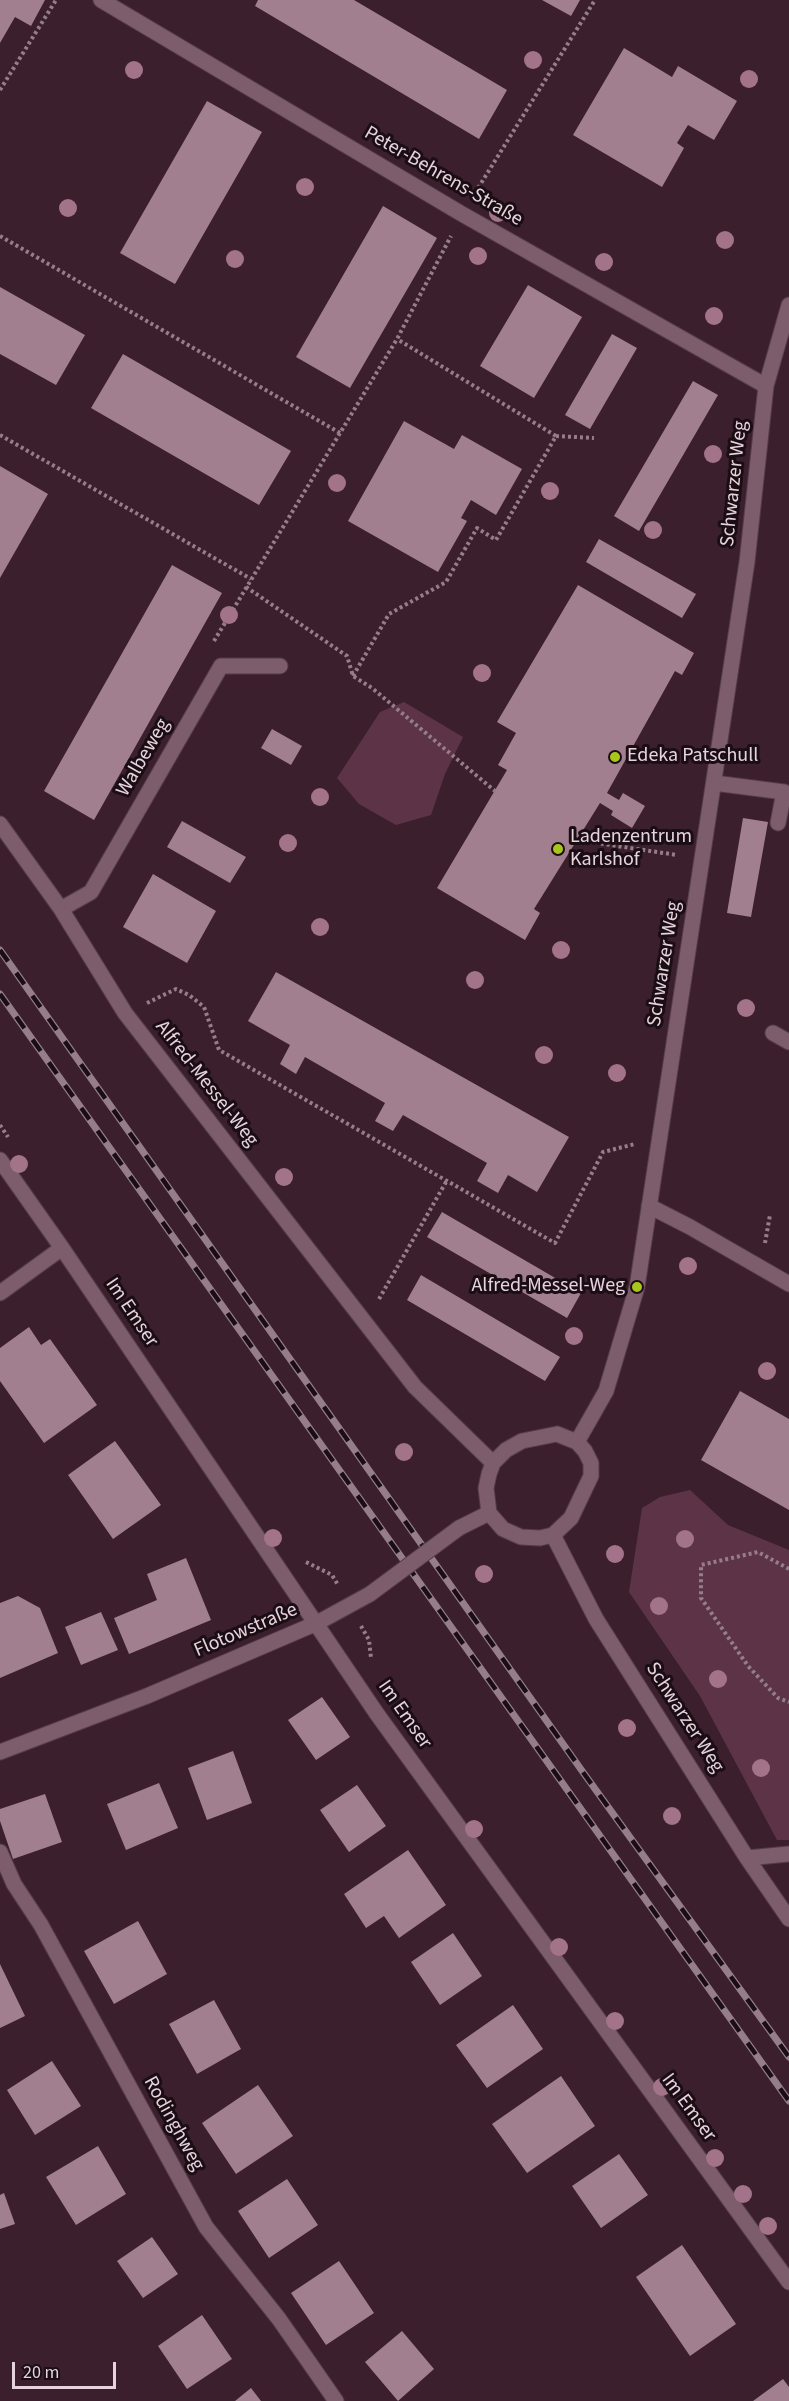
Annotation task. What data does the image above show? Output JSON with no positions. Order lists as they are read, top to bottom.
{
  "streets": {
    "street": [
      "Peter-Behrens-Straße",
      "Schwarzer Weg",
      "Walbeweg",
      "Alfred-Messel-Weg",
      "Im Emser",
      "Flotowstraße",
      "Rodinghweg"
    ]
  },
  "crossings": [
    ["Peter-Behrens-Straße", "Schwarzer Weg"],
    ["Schwarzer Weg", "Alfred-Messel-Weg"],
    ["Schwarzer Weg", "Flotowstraße"],
    ["Walbeweg", "Alfred-Messel-Weg"],
    ["Alfred-Messel-Weg", "Flotowstraße"],
    ["Im Emser", "Flotowstraße"]
  ],
  "places": ["Edeka Patschull", "Ladenzentrum Karlshof", "Alfred-Messel-Weg"],
  "scale_bar": "20 m"
}
